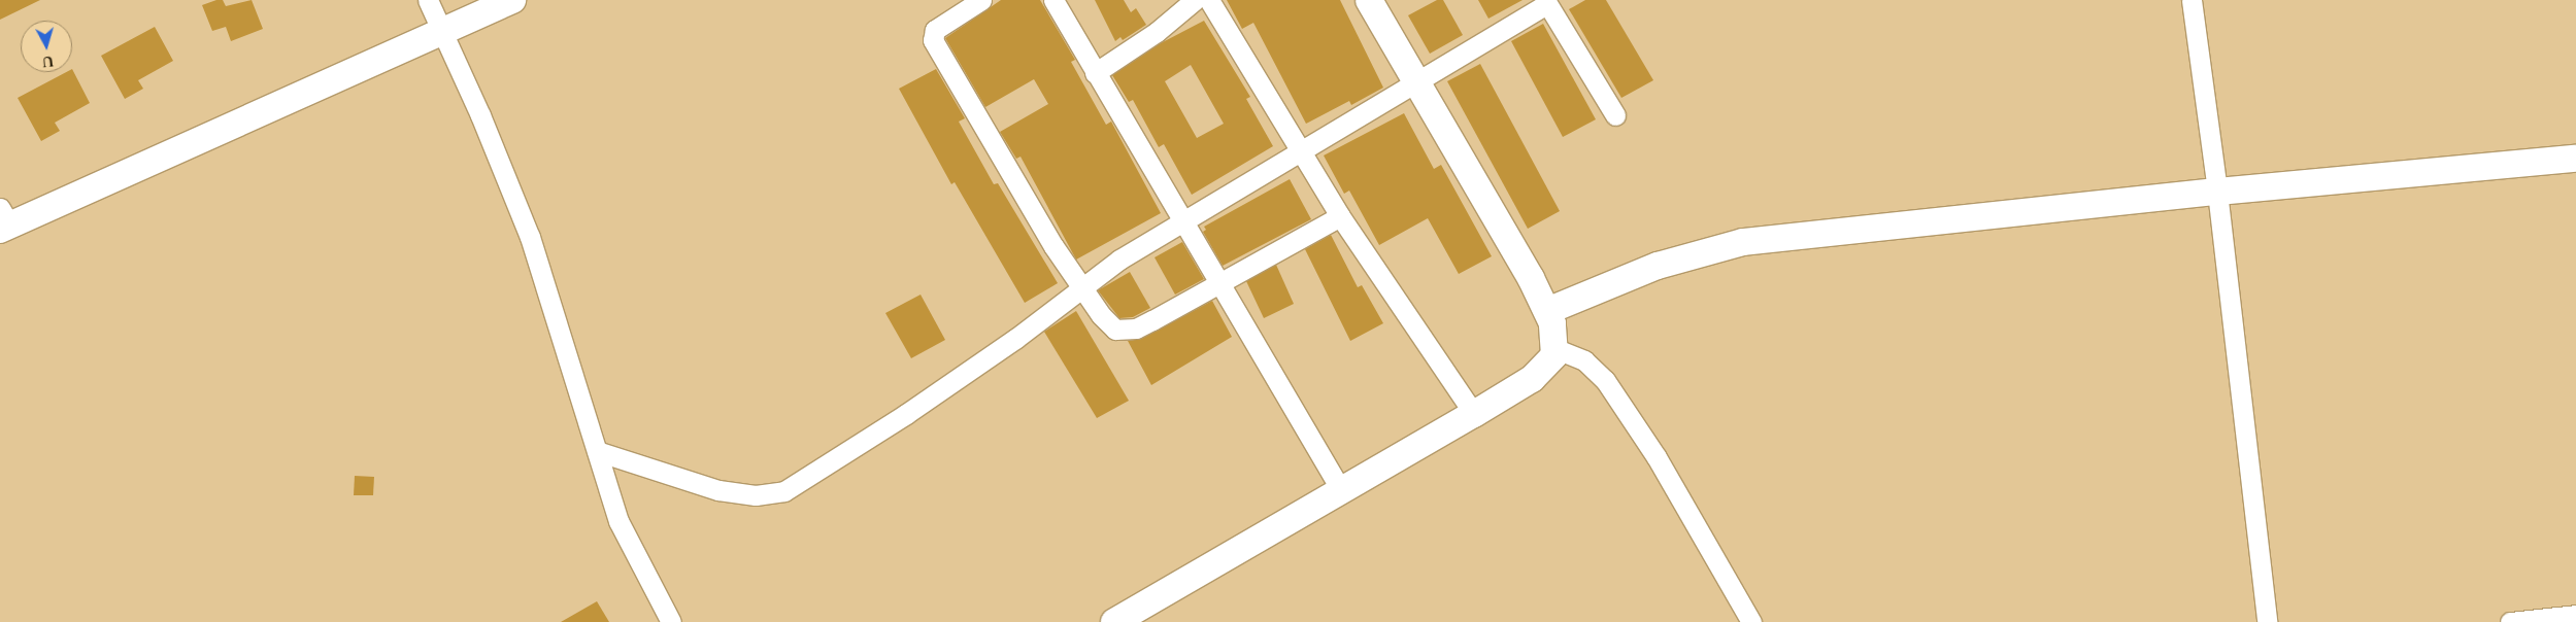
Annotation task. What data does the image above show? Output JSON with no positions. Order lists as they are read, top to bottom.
{
  "north": "bottom"
}
